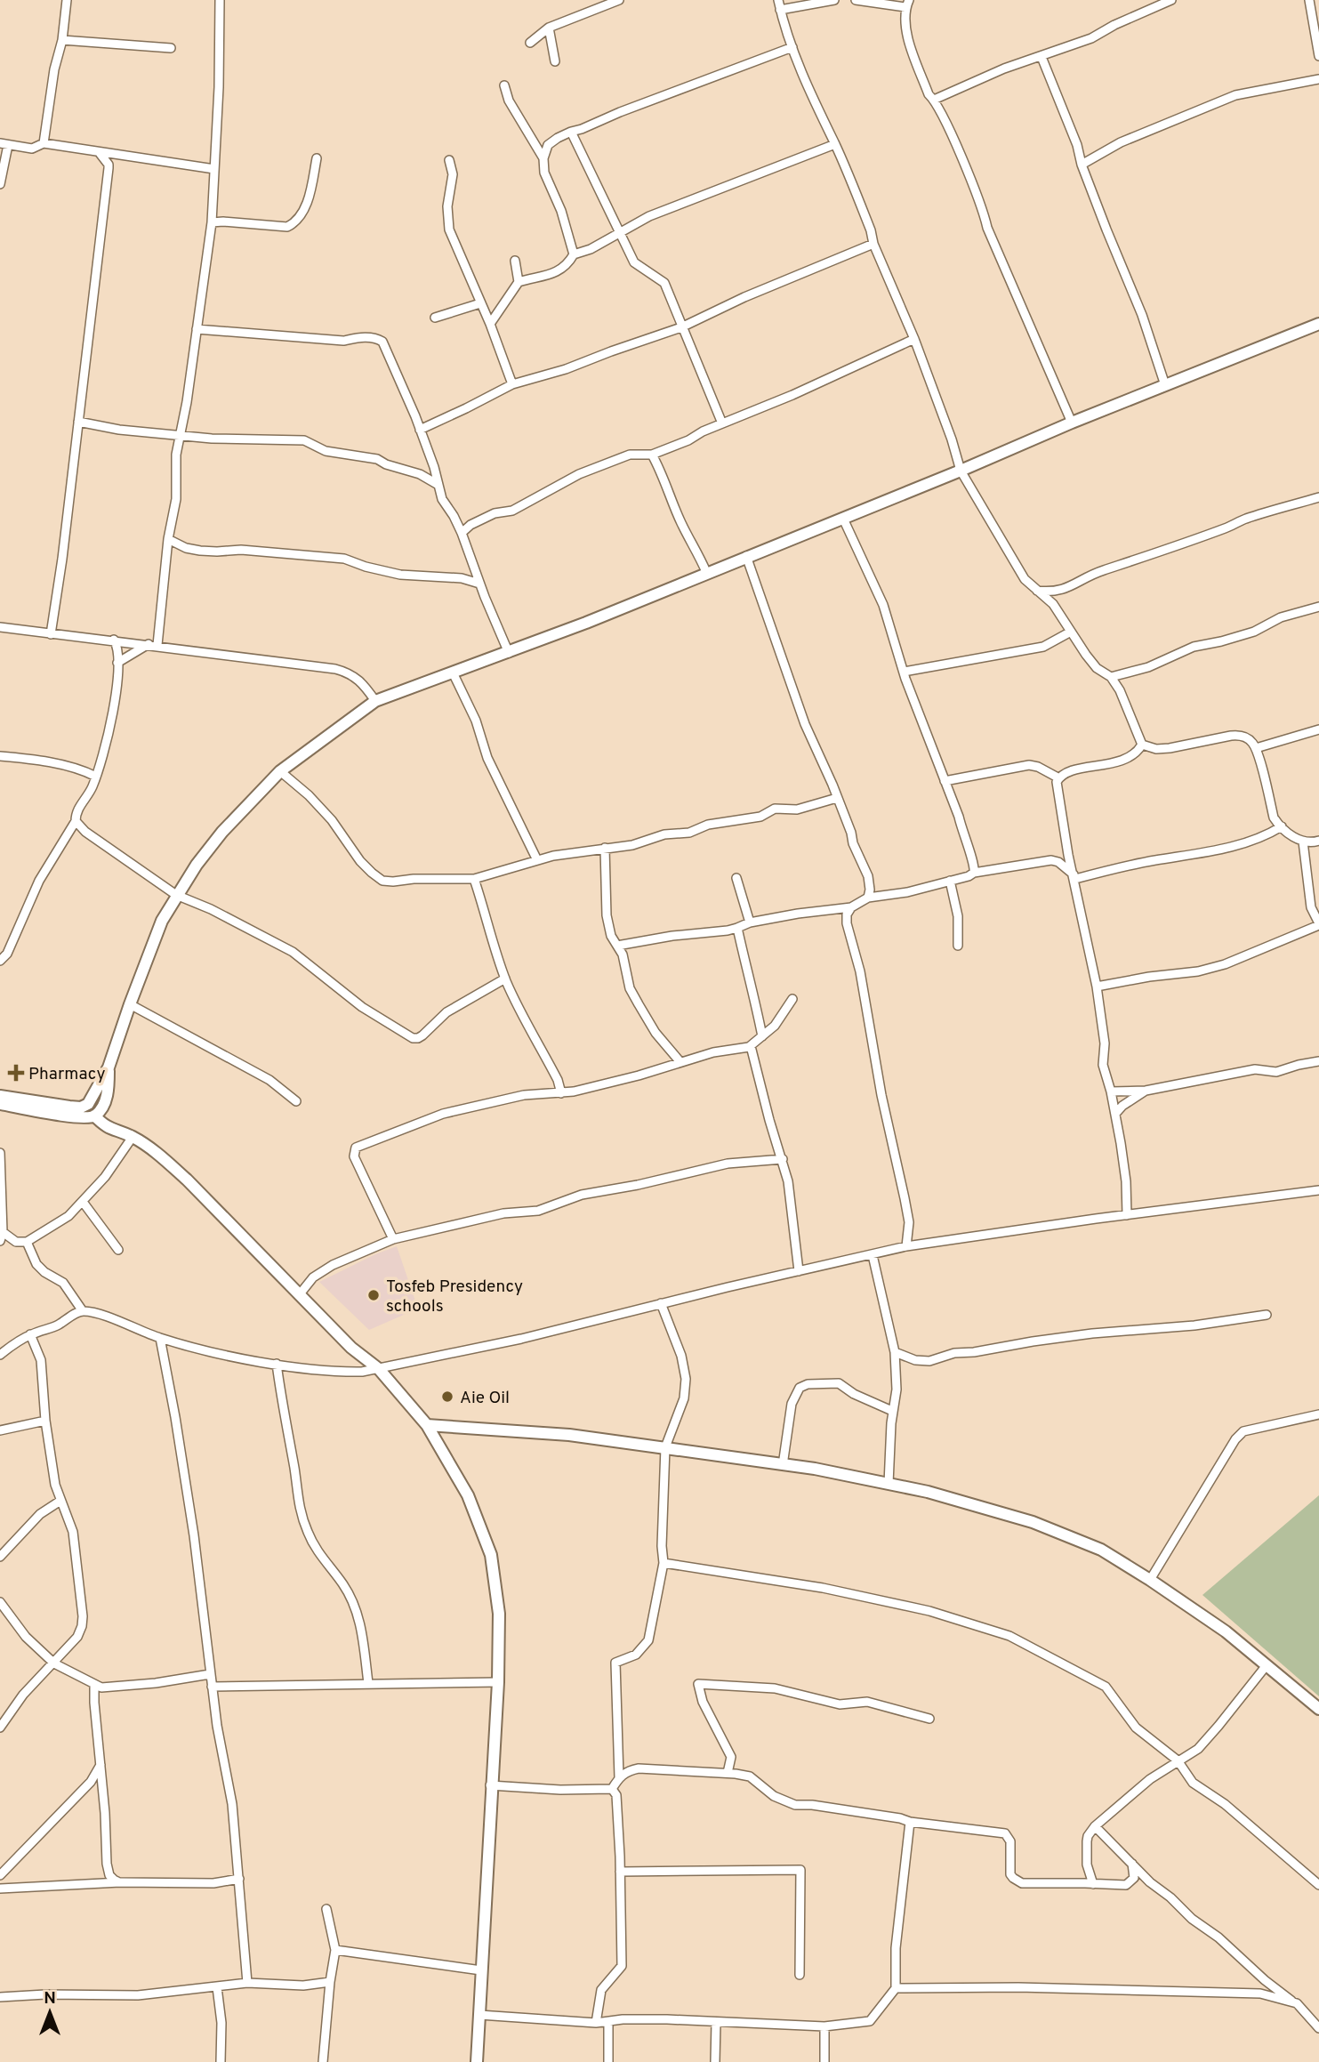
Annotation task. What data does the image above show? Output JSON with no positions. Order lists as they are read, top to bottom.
{
  "places": {
    "health": ["Pharmacy"],
    "other": ["Tosfeb Presidency schools", "Aie Oil"]
  },
  "north": "top"
}
